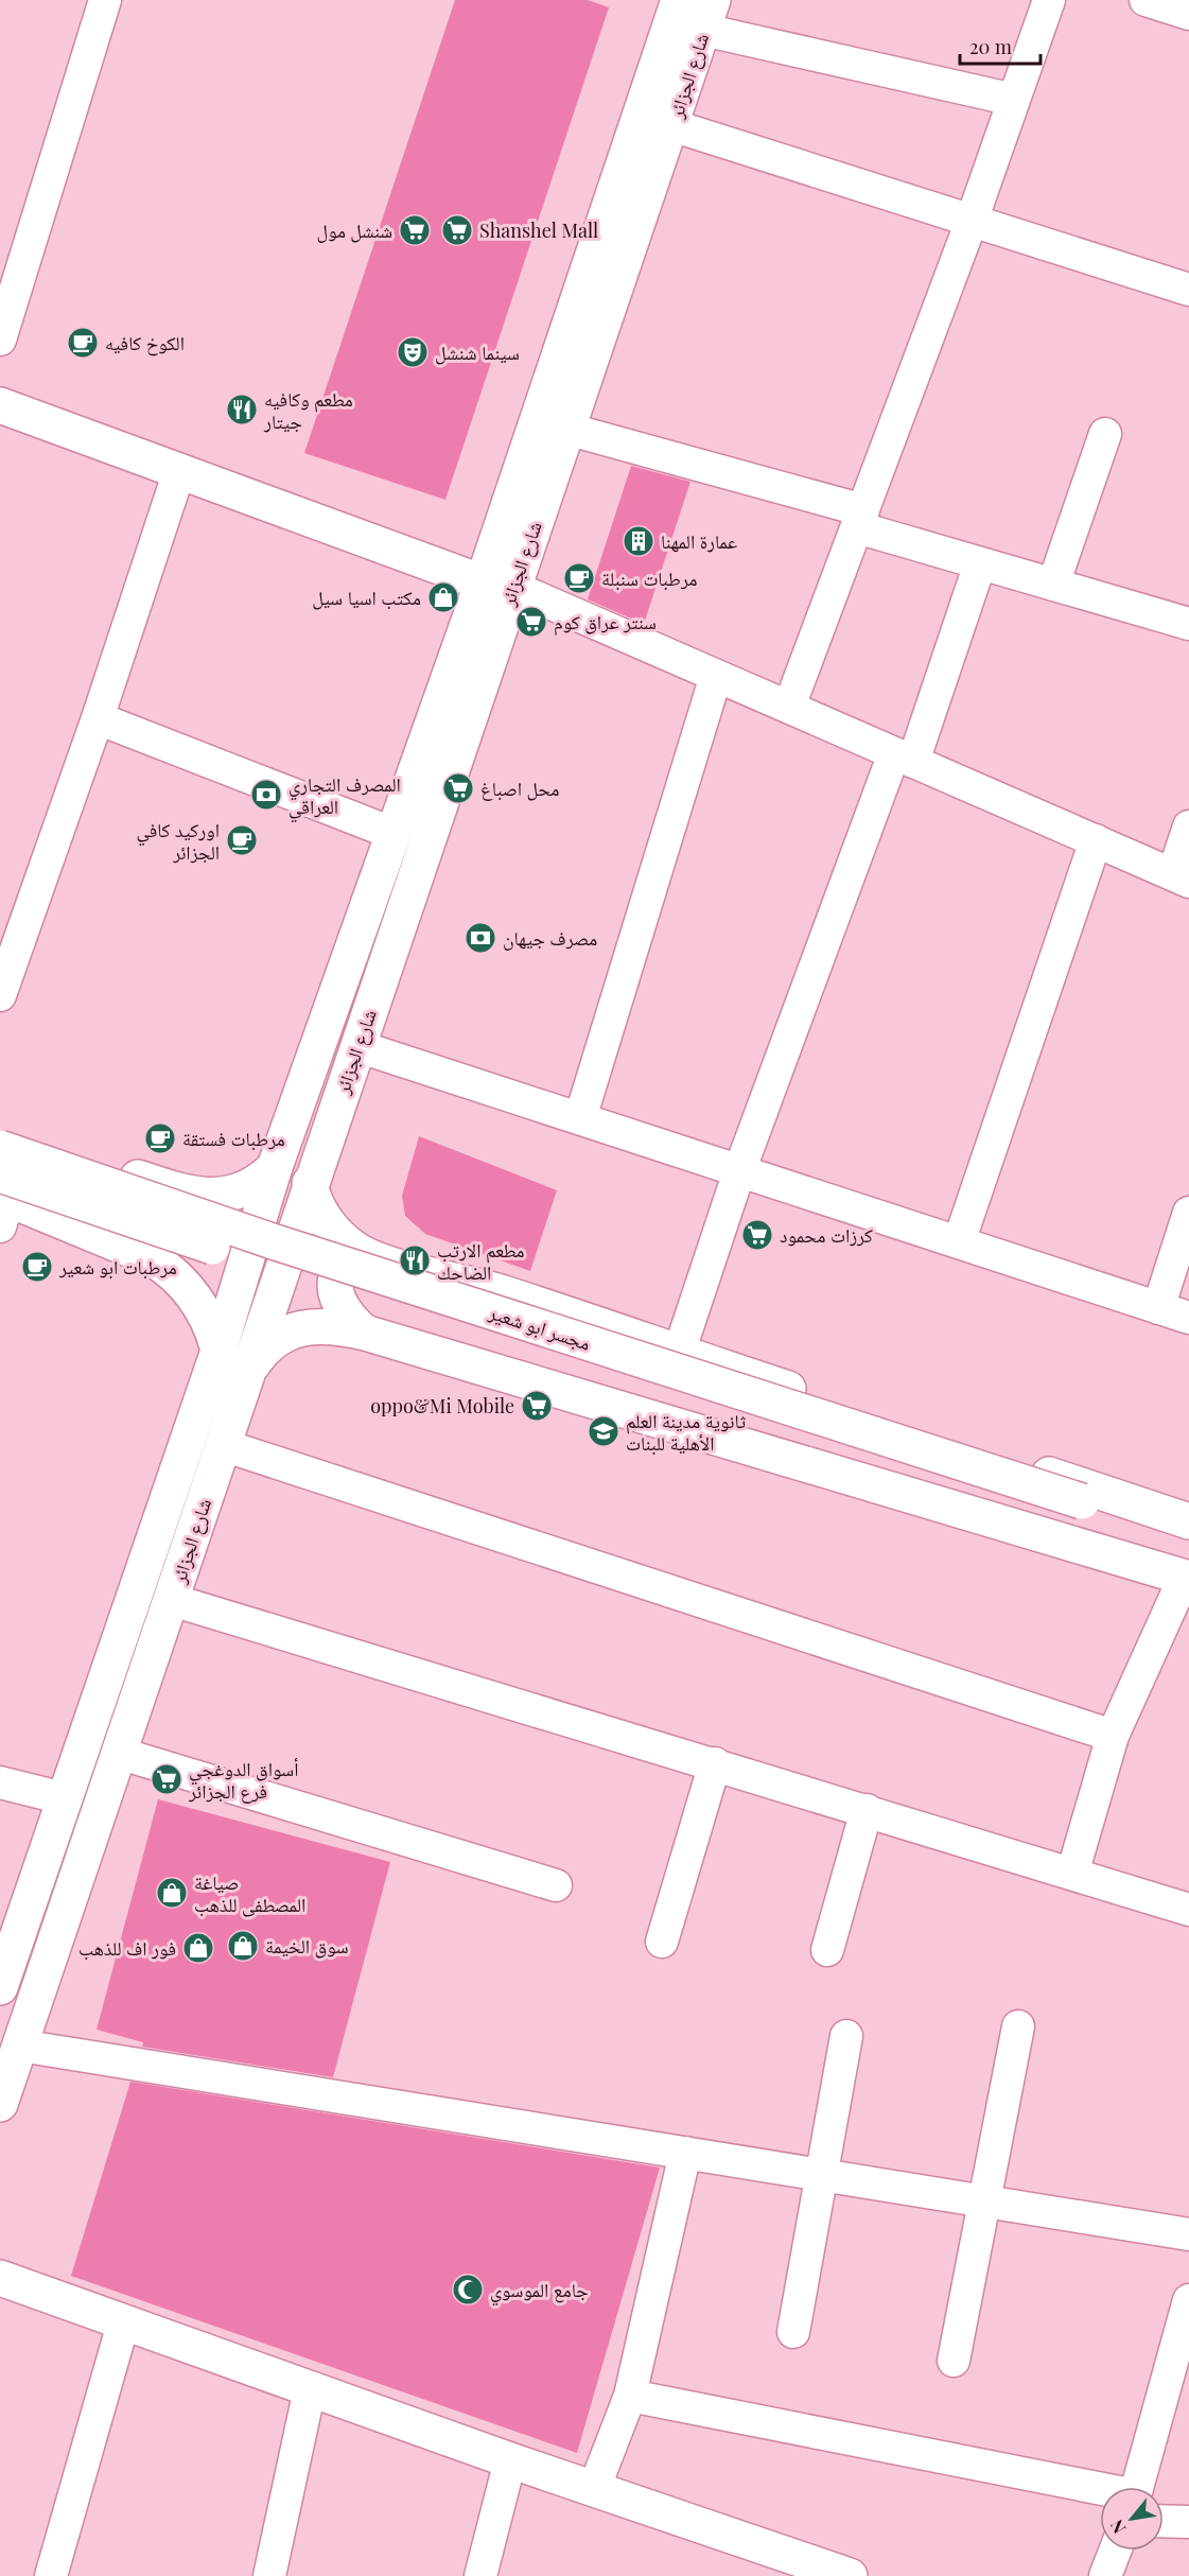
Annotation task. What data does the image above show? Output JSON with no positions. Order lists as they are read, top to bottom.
{
  "streets": {
    "main road": ["شارع الجزائر", "مجسر ابو شعير"]
  },
  "places": {
    "supermarket": [
      "شنشل مول",
      "Shanshel Mall",
      "سنتر عراق كوم",
      "محل اصباغ",
      "كرزات محمود",
      "oppo&Mi Mobile",
      "أسواق الدوغجي فرع الجزائر"
    ],
    "cafe": [
      "الكوخ كافيه",
      "مرطبات سنبلة",
      "اوركيد كافي الجزائر",
      "مرطبات فستقة",
      "مرطبات ابو شعير"
    ],
    "theatre": ["سينما شنشل"],
    "restaurant": ["مطعم وكافيه جيتار", "مطعم الارتب الضاحك"],
    "building": ["عمارة المهنا"],
    "shop": [
      "مكتب اسيا سيل",
      "صياغة المصطفى للذهب",
      "سوق الخيمة",
      "فور اف للذهب"
    ],
    "bank": ["المصرف التجاري العراقي", "مصرف جيهان"],
    "school or university": ["ثانوية مدينة العلم الأهلية للبنات"],
    "mosque": ["جامع الموسوي"]
  },
  "scale_bar": "20 m",
  "north": "bottom left"
}
